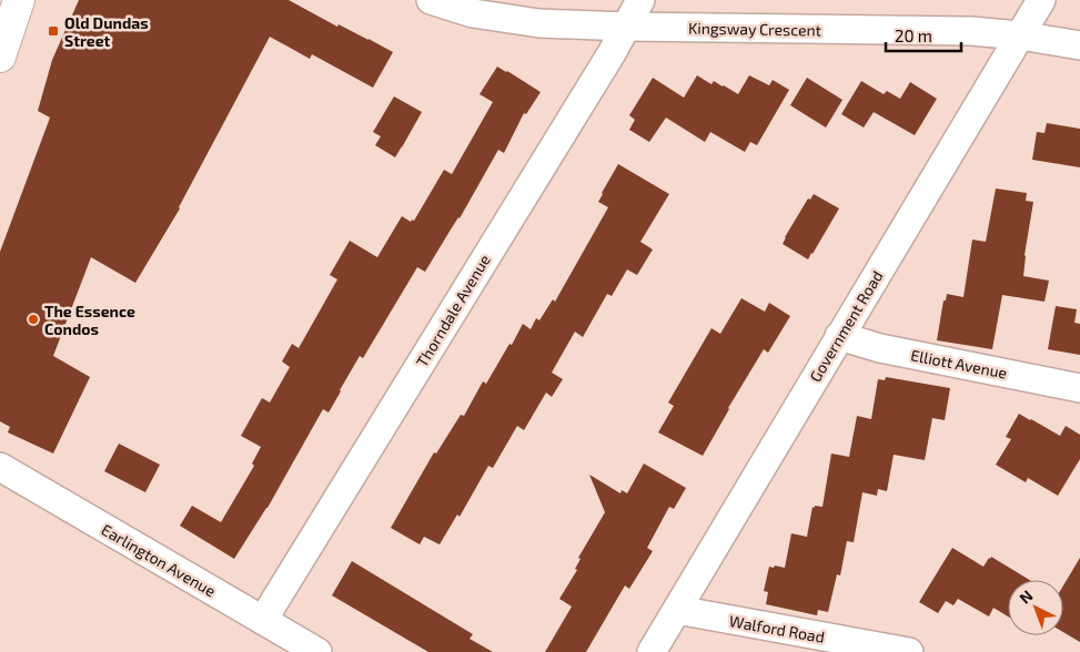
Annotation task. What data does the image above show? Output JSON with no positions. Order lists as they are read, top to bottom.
{
  "streets": {
    "street": [
      "Kingsway Crescent",
      "Thorndale Avenue",
      "Government Road",
      "Elliott Avenue",
      "Earlington Avenue",
      "Walford Road"
    ]
  },
  "crossings": [
    ["Kingsway Crescent", "Thorndale Avenue"],
    ["Kingsway Crescent", "Government Road"],
    ["Thorndale Avenue", "Earlington Avenue"],
    ["Government Road", "Elliott Avenue"],
    ["Government Road", "Walford Road"]
  ],
  "places": {
    "transit": ["Old Dundas Street"],
    "other": ["The Essence Condos"]
  },
  "scale_bar": "20 m",
  "north": "top left"
}
